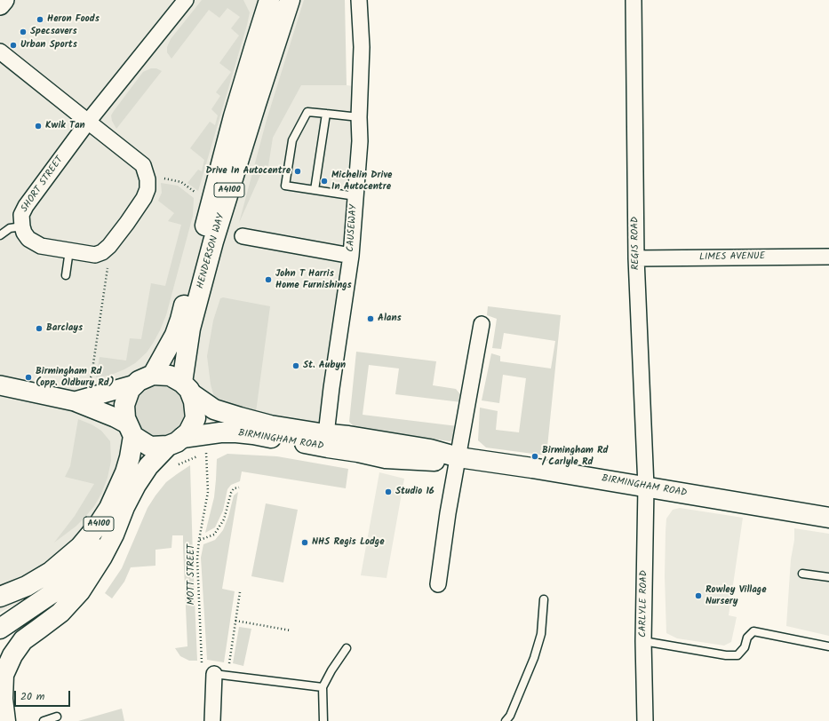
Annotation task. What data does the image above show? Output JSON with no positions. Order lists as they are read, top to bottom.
{
  "streets": {
    "main road": ["A4100", "HENDERSON WAY", "BIRMINGHAM ROAD"],
    "street": [
      "SHORT STREET",
      "CAUSEWAY",
      "REGIS ROAD",
      "LIMES AVENUE",
      "CARLYLE ROAD"
    ],
    "path": ["MOTT STREET"]
  },
  "crossings": [
    ["A4100", "HENDERSON WAY"],
    ["A4100", "BIRMINGHAM ROAD"],
    ["CAUSEWAY", "BIRMINGHAM ROAD"],
    ["REGIS ROAD", "LIMES AVENUE"],
    ["REGIS ROAD", "BIRMINGHAM ROAD"],
    ["REGIS ROAD", "CARLYLE ROAD"],
    ["HENDERSON WAY", "BIRMINGHAM ROAD"],
    ["BIRMINGHAM ROAD", "MOTT STREET"],
    ["BIRMINGHAM ROAD", "CARLYLE ROAD"]
  ],
  "places": [
    "Heron Foods",
    "Specsavers",
    "Urban Sports",
    "Kwik Tan",
    "Drive In Autocentre",
    "Michelin Drive In Autocentre",
    "John T Harris Home Furnishings",
    "Alans",
    "Barclays",
    "St. Aubyn",
    "Birmingham Rd (opp. Oldbury Rd)",
    "Birmingham Rd / Carlyle Rd",
    "Studio 16",
    "NHS Regis Lodge",
    "Rowley Village Nursery"
  ],
  "scale_bar": "20 m"
}
